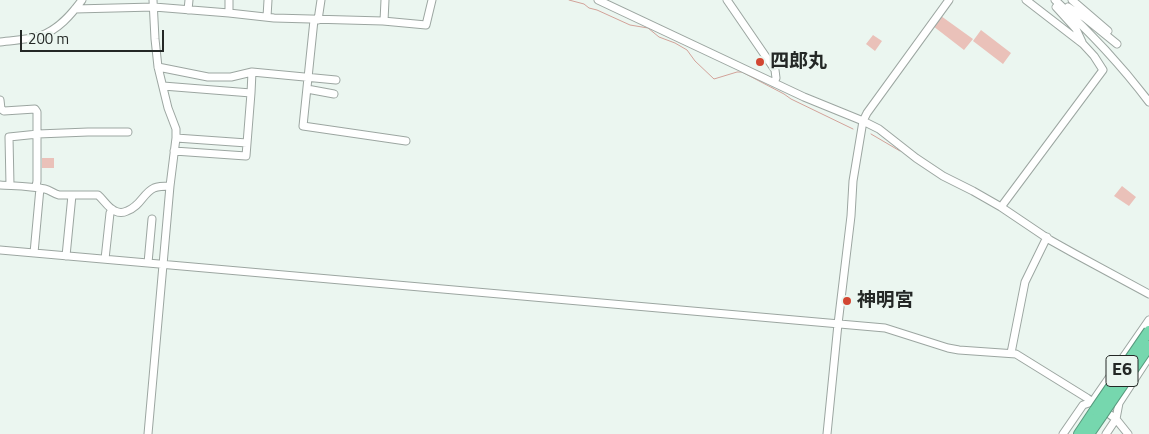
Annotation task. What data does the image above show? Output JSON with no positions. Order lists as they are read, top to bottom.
{
  "streets": {
    "highway": ["E6"]
  },
  "places": ["四郎丸", "神明宮"],
  "scale_bar": "200 m"
}
